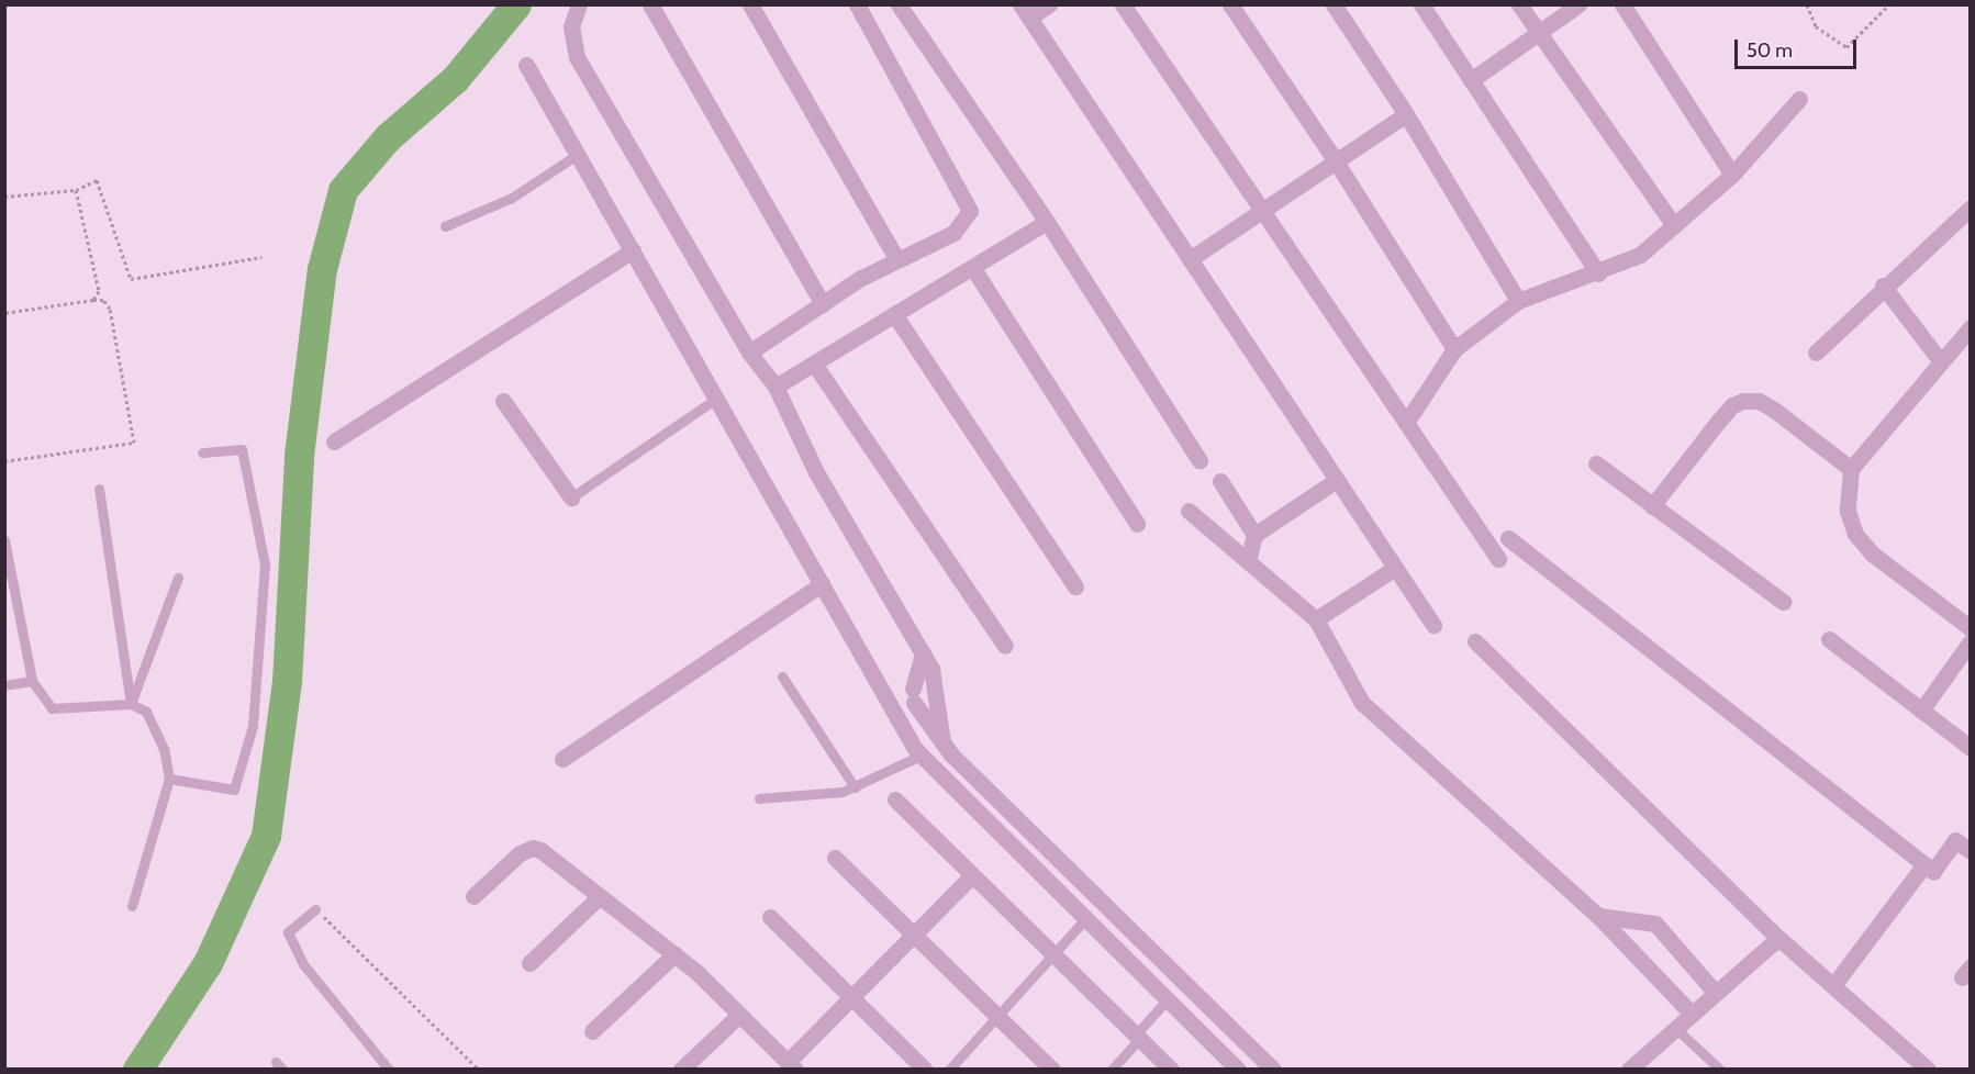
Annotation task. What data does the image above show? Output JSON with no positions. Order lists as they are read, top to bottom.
{
  "scale_bar": "50 m"
}
